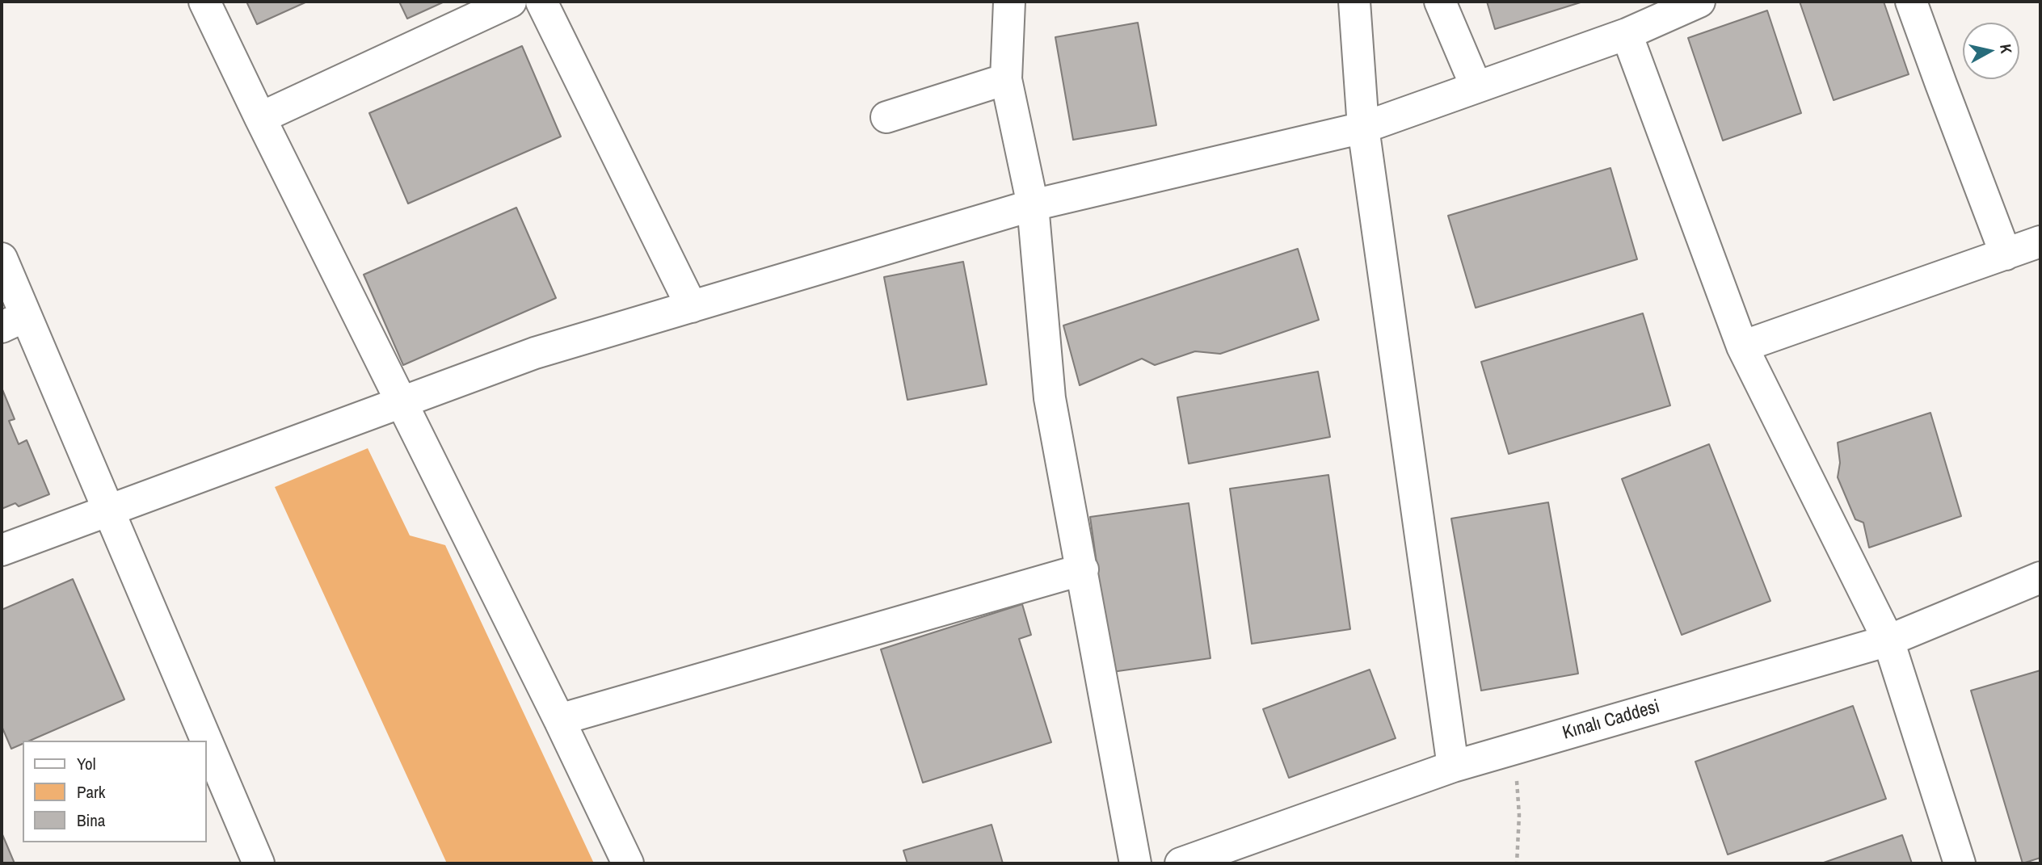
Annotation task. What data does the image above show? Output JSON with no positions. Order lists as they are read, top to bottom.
{
  "streets": {
    "street": ["Kınalı Caddesi"]
  },
  "legend": ["Yol", "Park", "Bina"],
  "north": "right"
}
